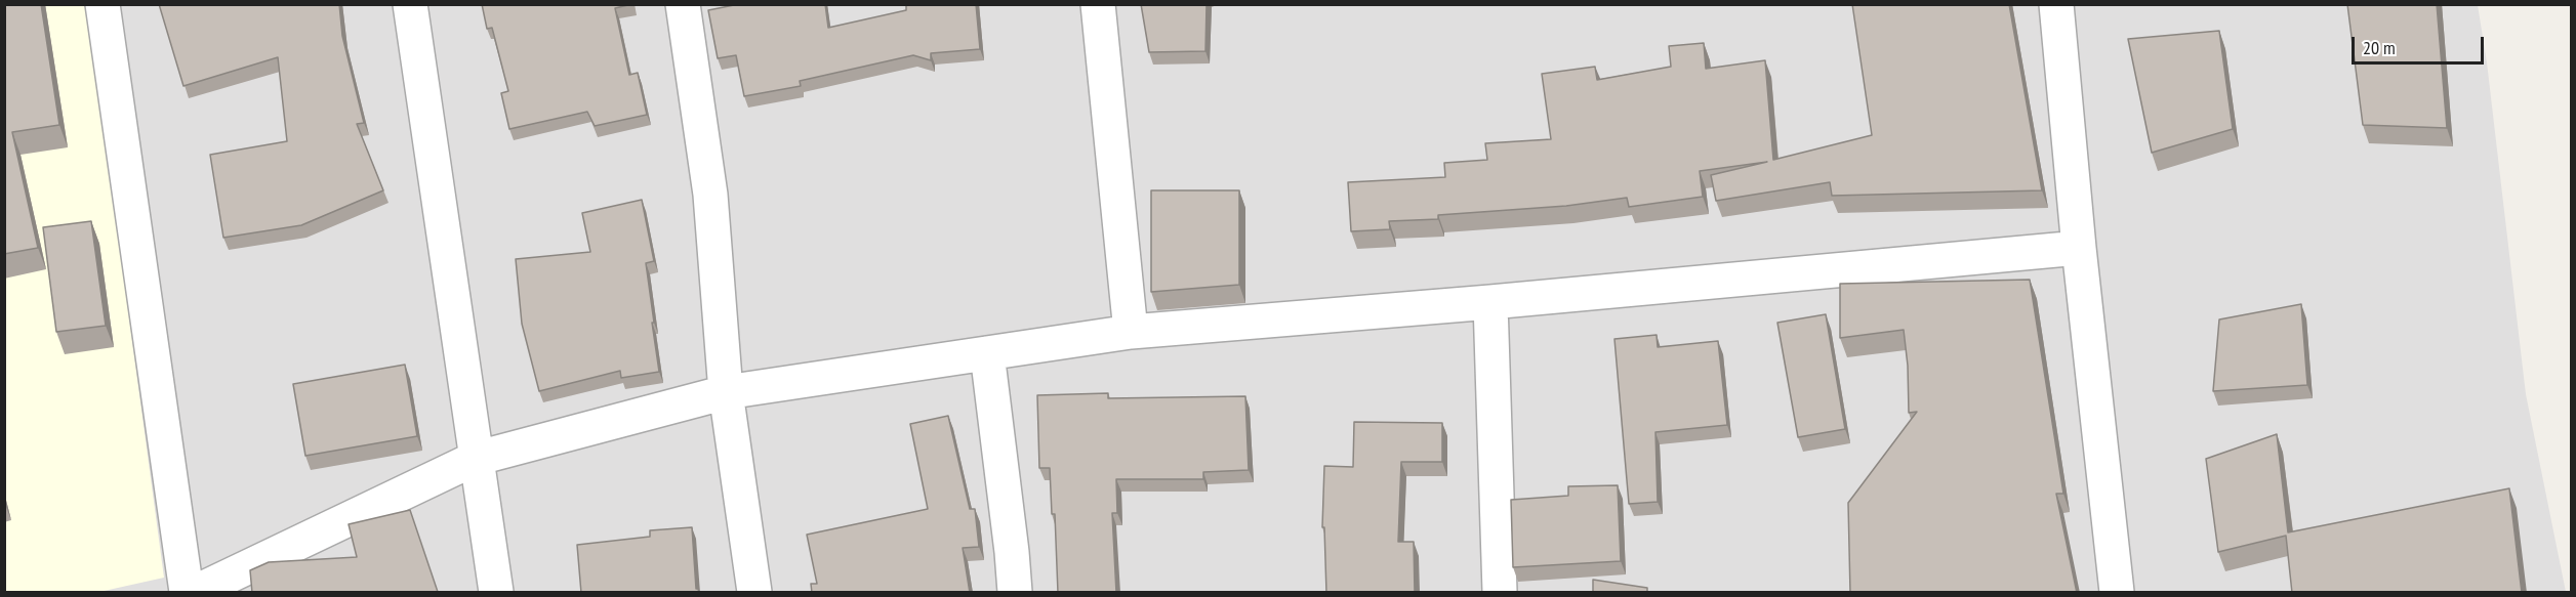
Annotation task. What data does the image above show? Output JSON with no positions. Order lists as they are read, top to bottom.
{
  "scale_bar": "20 m"
}
